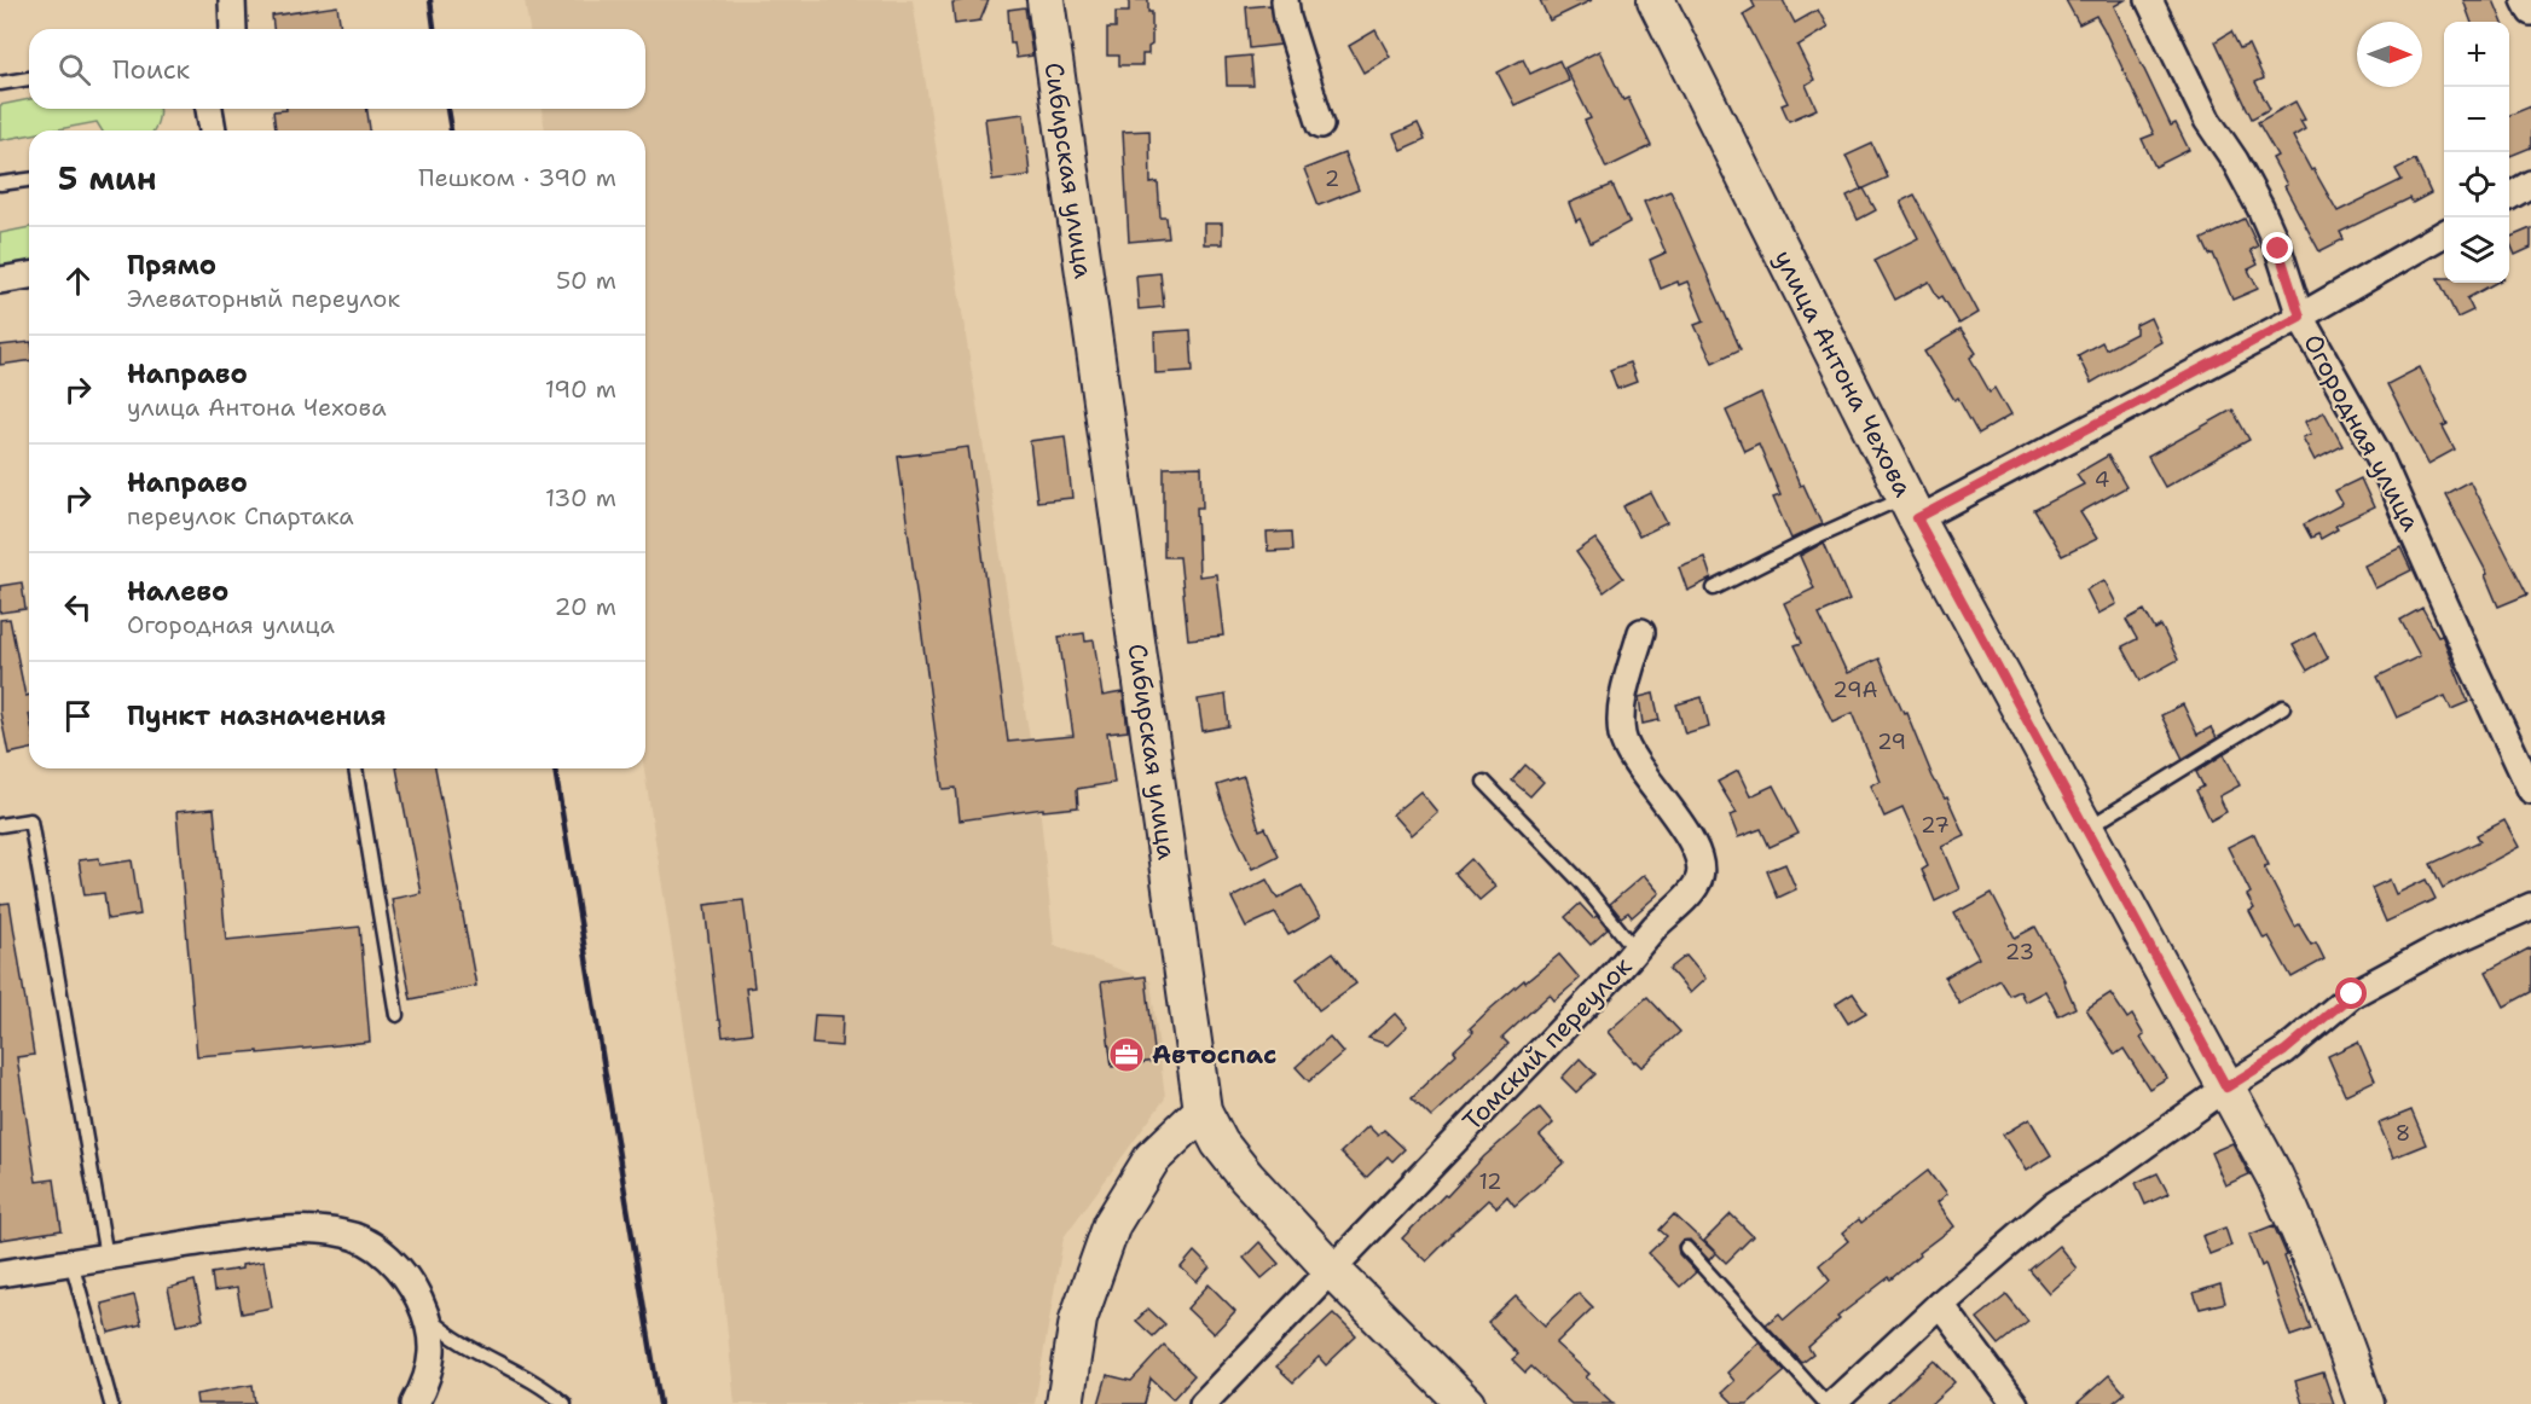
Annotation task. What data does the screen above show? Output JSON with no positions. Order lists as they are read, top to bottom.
{
  "streets": {
    "street": [
      "Сибирская улица",
      "улица Антона Чехова",
      "Огородная улица",
      "Томский переулок"
    ]
  },
  "crossings": [
    ["Сибирская улица", "Томский переулок"]
  ],
  "places": {
    "office": ["Автоспас"]
  },
  "house_numbers": [
    "2",
    "4",
    "29А",
    "29",
    "27",
    "23",
    "8",
    "12"
  ],
  "north": "right",
  "page": {
    "map_buttons": ["+", "−"],
    "search": "Поиск",
    "heading": ["5 мин", "Пешком · 390 m"],
    "list": [
      ["Прямо", "Элеваторный переулок", "50 m"],
      ["Направо", "улица Антона Чехова", "190 m"],
      ["Направо", "переулок Спартака", "130 m"],
      ["Налево", "Огородная улица", "20 m"],
      "Пункт назначения"
    ]
  }
}
